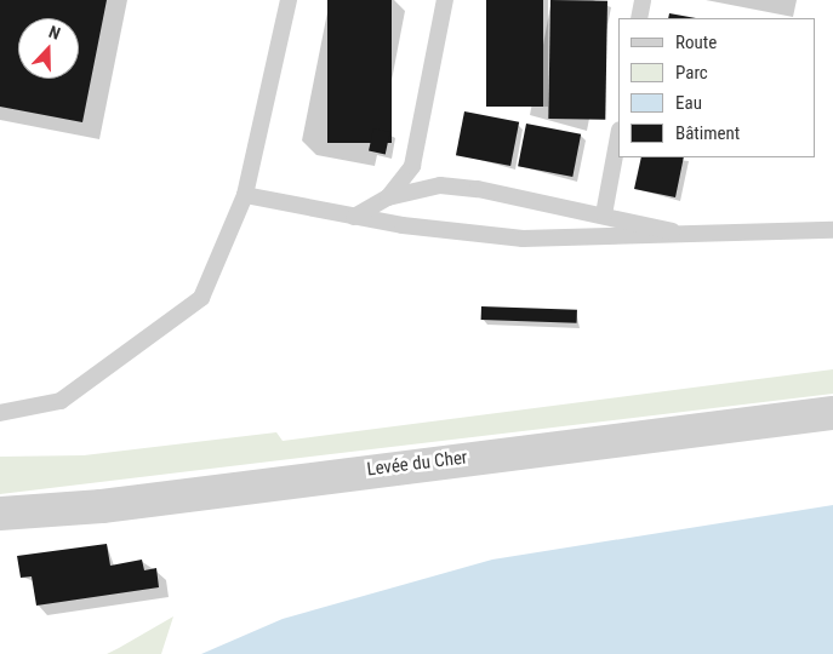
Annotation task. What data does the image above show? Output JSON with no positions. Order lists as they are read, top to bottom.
{
  "streets": {
    "street": ["Levée du Cher"]
  },
  "legend": [
    "Route",
    "Parc",
    "Eau",
    "Bâtiment"
  ],
  "north": "top"
}
